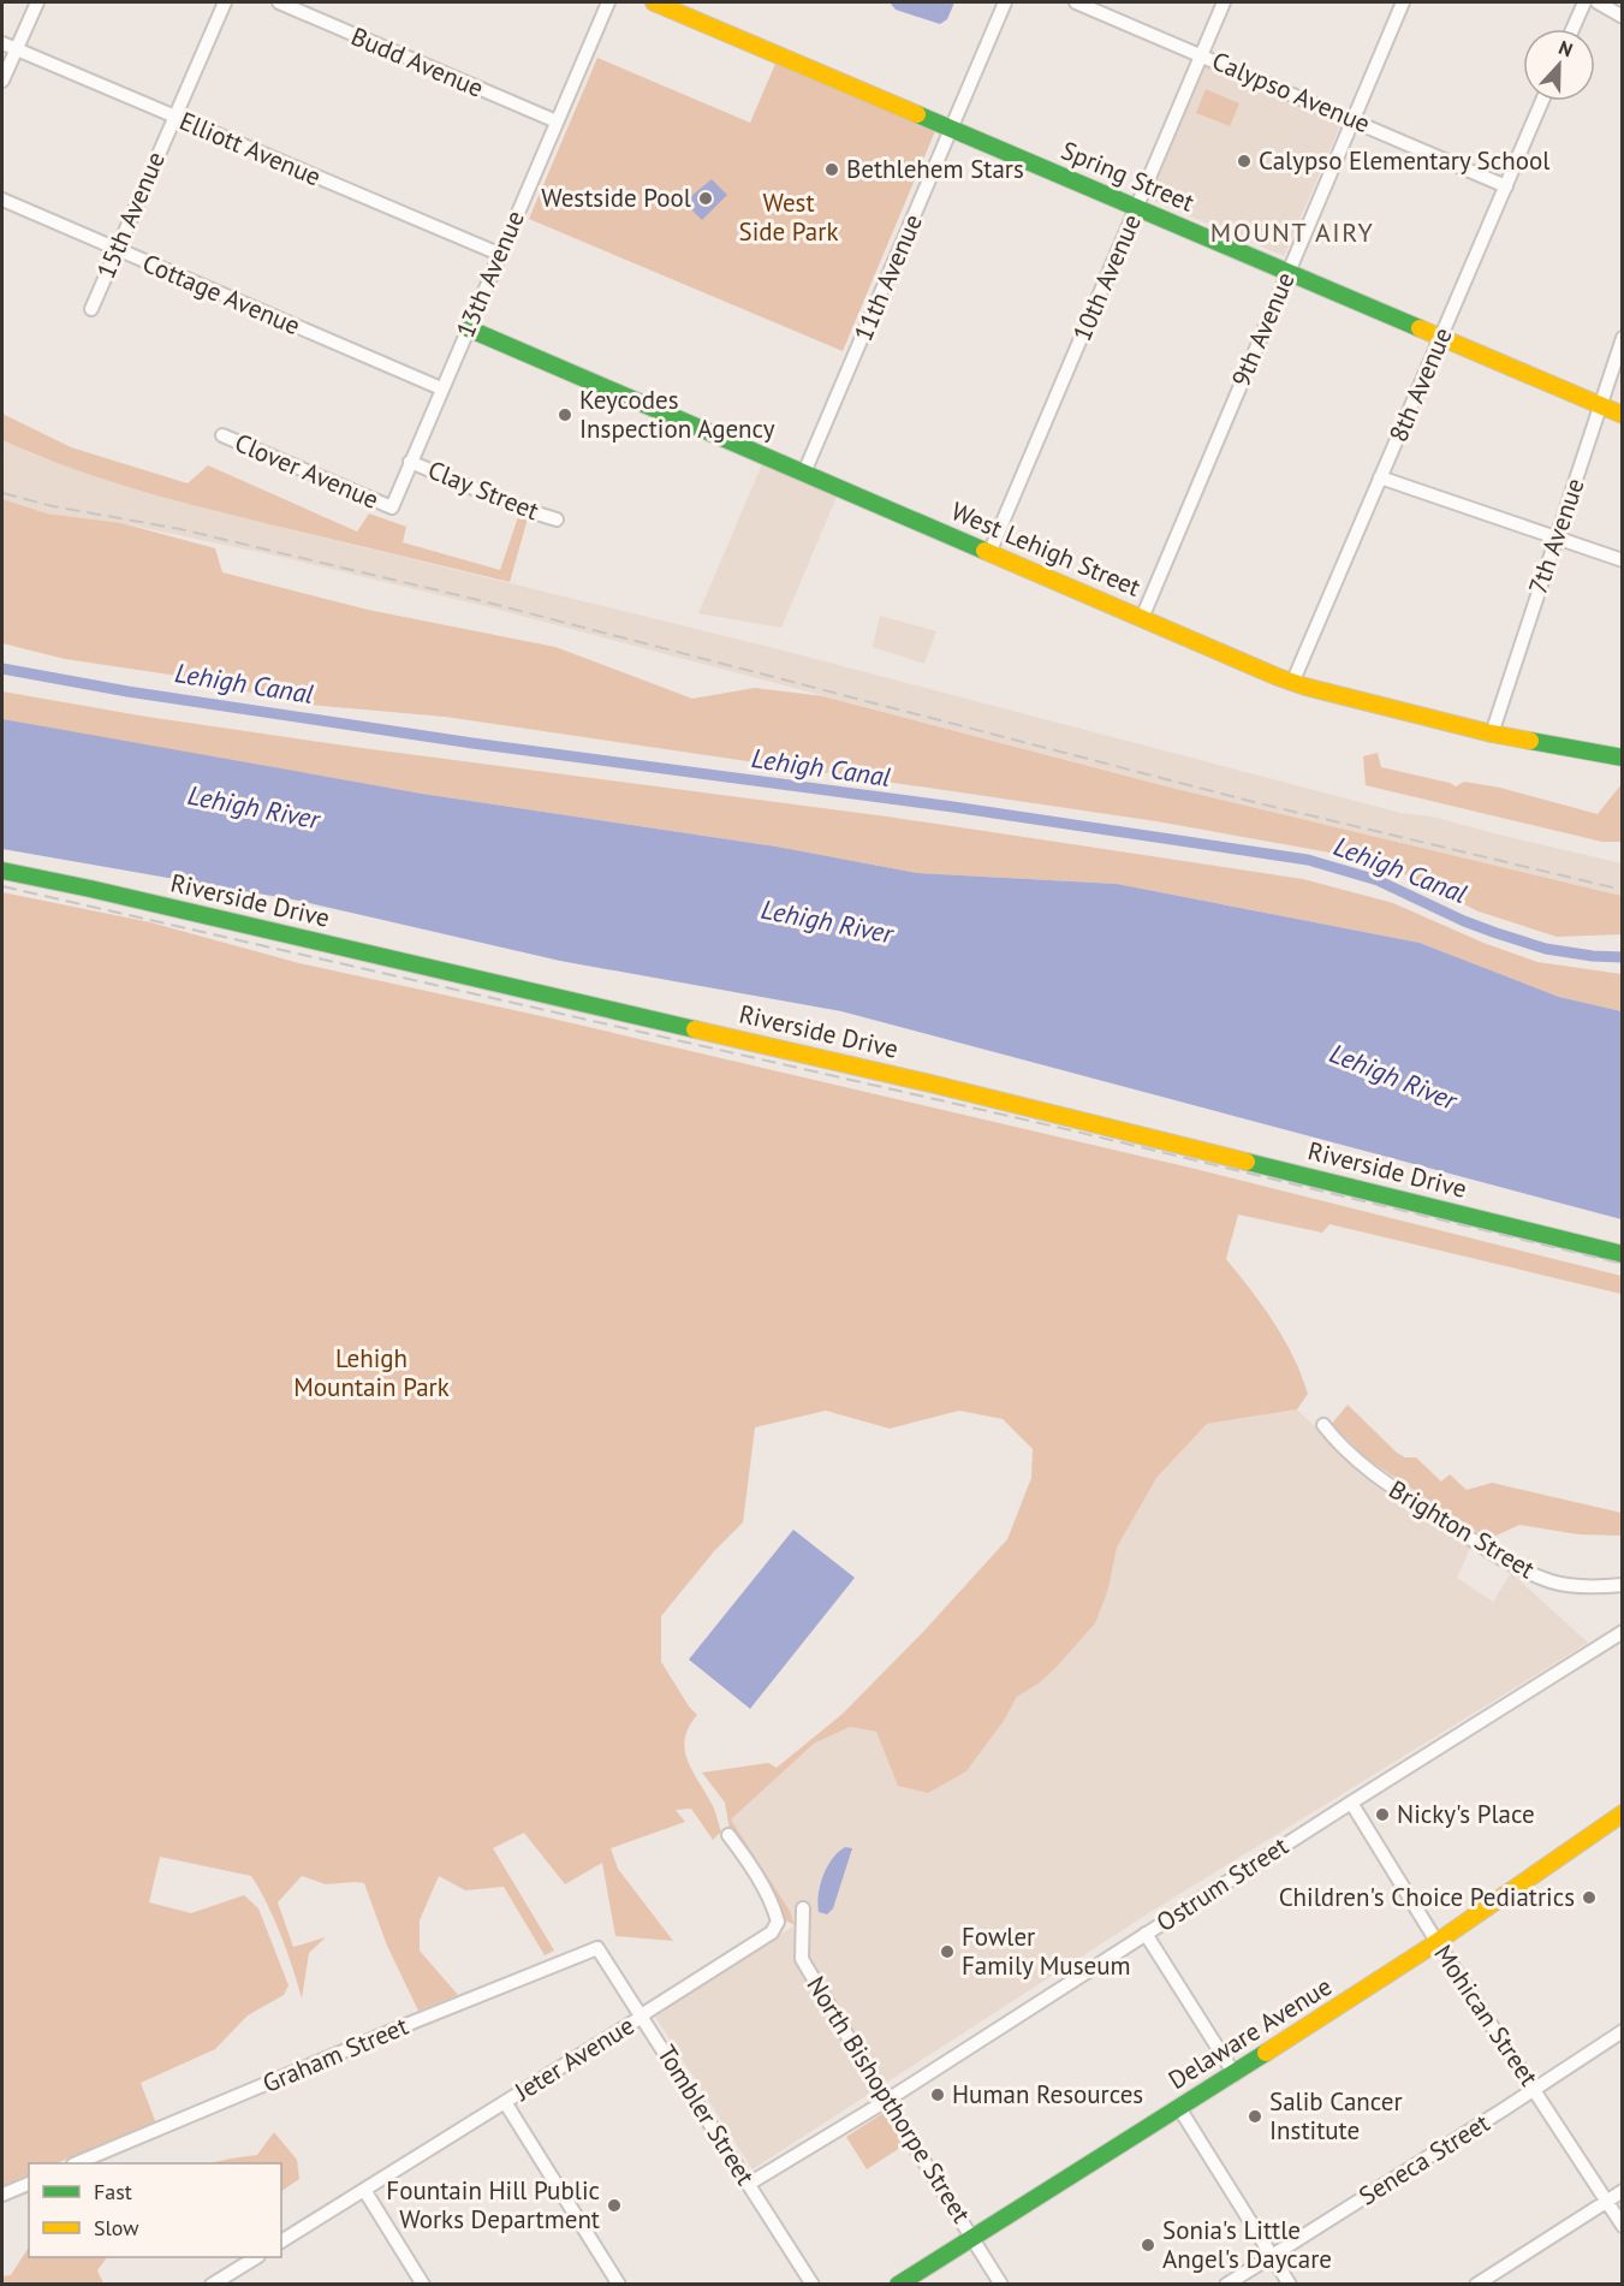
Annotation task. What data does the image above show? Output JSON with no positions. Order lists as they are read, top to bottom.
{
  "streets": {
    "street": [
      "Budd Avenue",
      "Calypso Avenue",
      "Elliott Avenue",
      "Spring Street",
      "15th Avenue",
      "13th Avenue",
      "11th Avenue",
      "10th Avenue",
      "Cottage Avenue",
      "9th Avenue",
      "8th Avenue",
      "Clover Avenue",
      "Clay Street",
      "7th Avenue",
      "West Lehigh Street",
      "Riverside Drive",
      "Brighton Street",
      "Ostrum Street",
      "Mohican Street",
      "Delaware Avenue",
      "Graham Street",
      "Jeter Avenue",
      "North Bishopthorpe Street",
      "Tombler Street",
      "Seneca Street"
    ]
  },
  "crossings": [
    ["Budd Avenue", "13th Avenue"],
    ["Calypso Avenue", "10th Avenue"],
    ["Calypso Avenue", "9th Avenue"],
    ["Calypso Avenue", "8th Avenue"],
    ["Elliott Avenue", "15th Avenue"],
    ["Elliott Avenue", "13th Avenue"],
    ["Spring Street", "11th Avenue"],
    ["Spring Street", "10th Avenue"],
    ["Spring Street", "9th Avenue"],
    ["Spring Street", "8th Avenue"],
    ["Spring Street", "7th Avenue"],
    ["15th Avenue", "Cottage Avenue"],
    ["13th Avenue", "Cottage Avenue"],
    ["13th Avenue", "Clover Avenue"],
    ["13th Avenue", "Clay Street"],
    ["13th Avenue", "West Lehigh Street"],
    ["11th Avenue", "West Lehigh Street"],
    ["10th Avenue", "West Lehigh Street"],
    ["9th Avenue", "West Lehigh Street"],
    ["8th Avenue", "West Lehigh Street"],
    ["7th Avenue", "West Lehigh Street"],
    ["Ostrum Street", "Mohican Street"],
    ["Ostrum Street", "North Bishopthorpe Street"],
    ["Ostrum Street", "Tombler Street"],
    ["Mohican Street", "Delaware Avenue"],
    ["Mohican Street", "Seneca Street"],
    ["Delaware Avenue", "North Bishopthorpe Street"],
    ["Graham Street", "Tombler Street"],
    ["Jeter Avenue", "Tombler Street"]
  ],
  "districts": ["MOUNT AIRY"],
  "water": ["Lehigh Canal", "Lehigh River"],
  "parks": ["West Side Park", "Lehigh Mountain Park"],
  "places": [
    "Calypso Elementary School",
    "Bethlehem Stars",
    "Westside Pool",
    "Keycodes Inspection Agency",
    "Nicky's Place",
    "Children's Choice Pediatrics",
    "Fowler Family Museum",
    "Human Resources",
    "Salib Cancer Institute",
    "Fountain Hill Public Works Department",
    "Sonia's Little Angel's Daycare"
  ],
  "legend": ["Fast", "Slow"],
  "north": "top"
}
